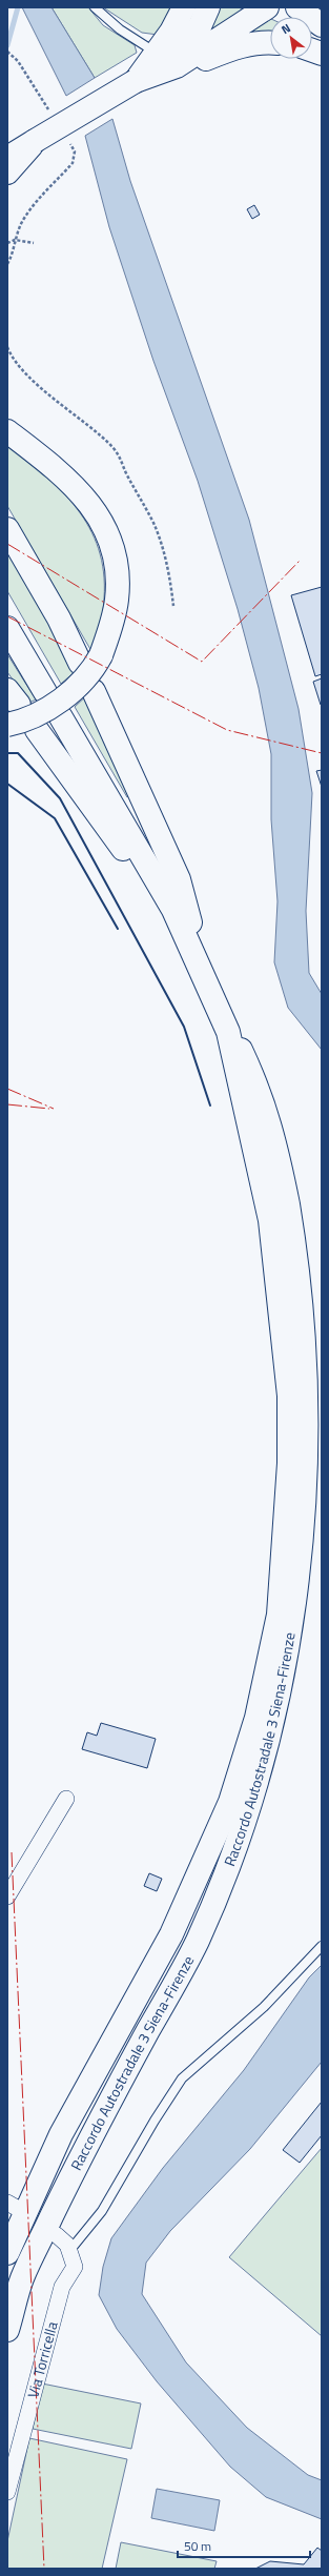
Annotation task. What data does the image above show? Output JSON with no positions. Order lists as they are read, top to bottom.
{
  "streets": {
    "main road": ["Raccordo Autostradale 3 Siena-Firenze"],
    "street": ["Via Torricella"]
  },
  "scale_bar": "50 m",
  "north": "top left"
}
